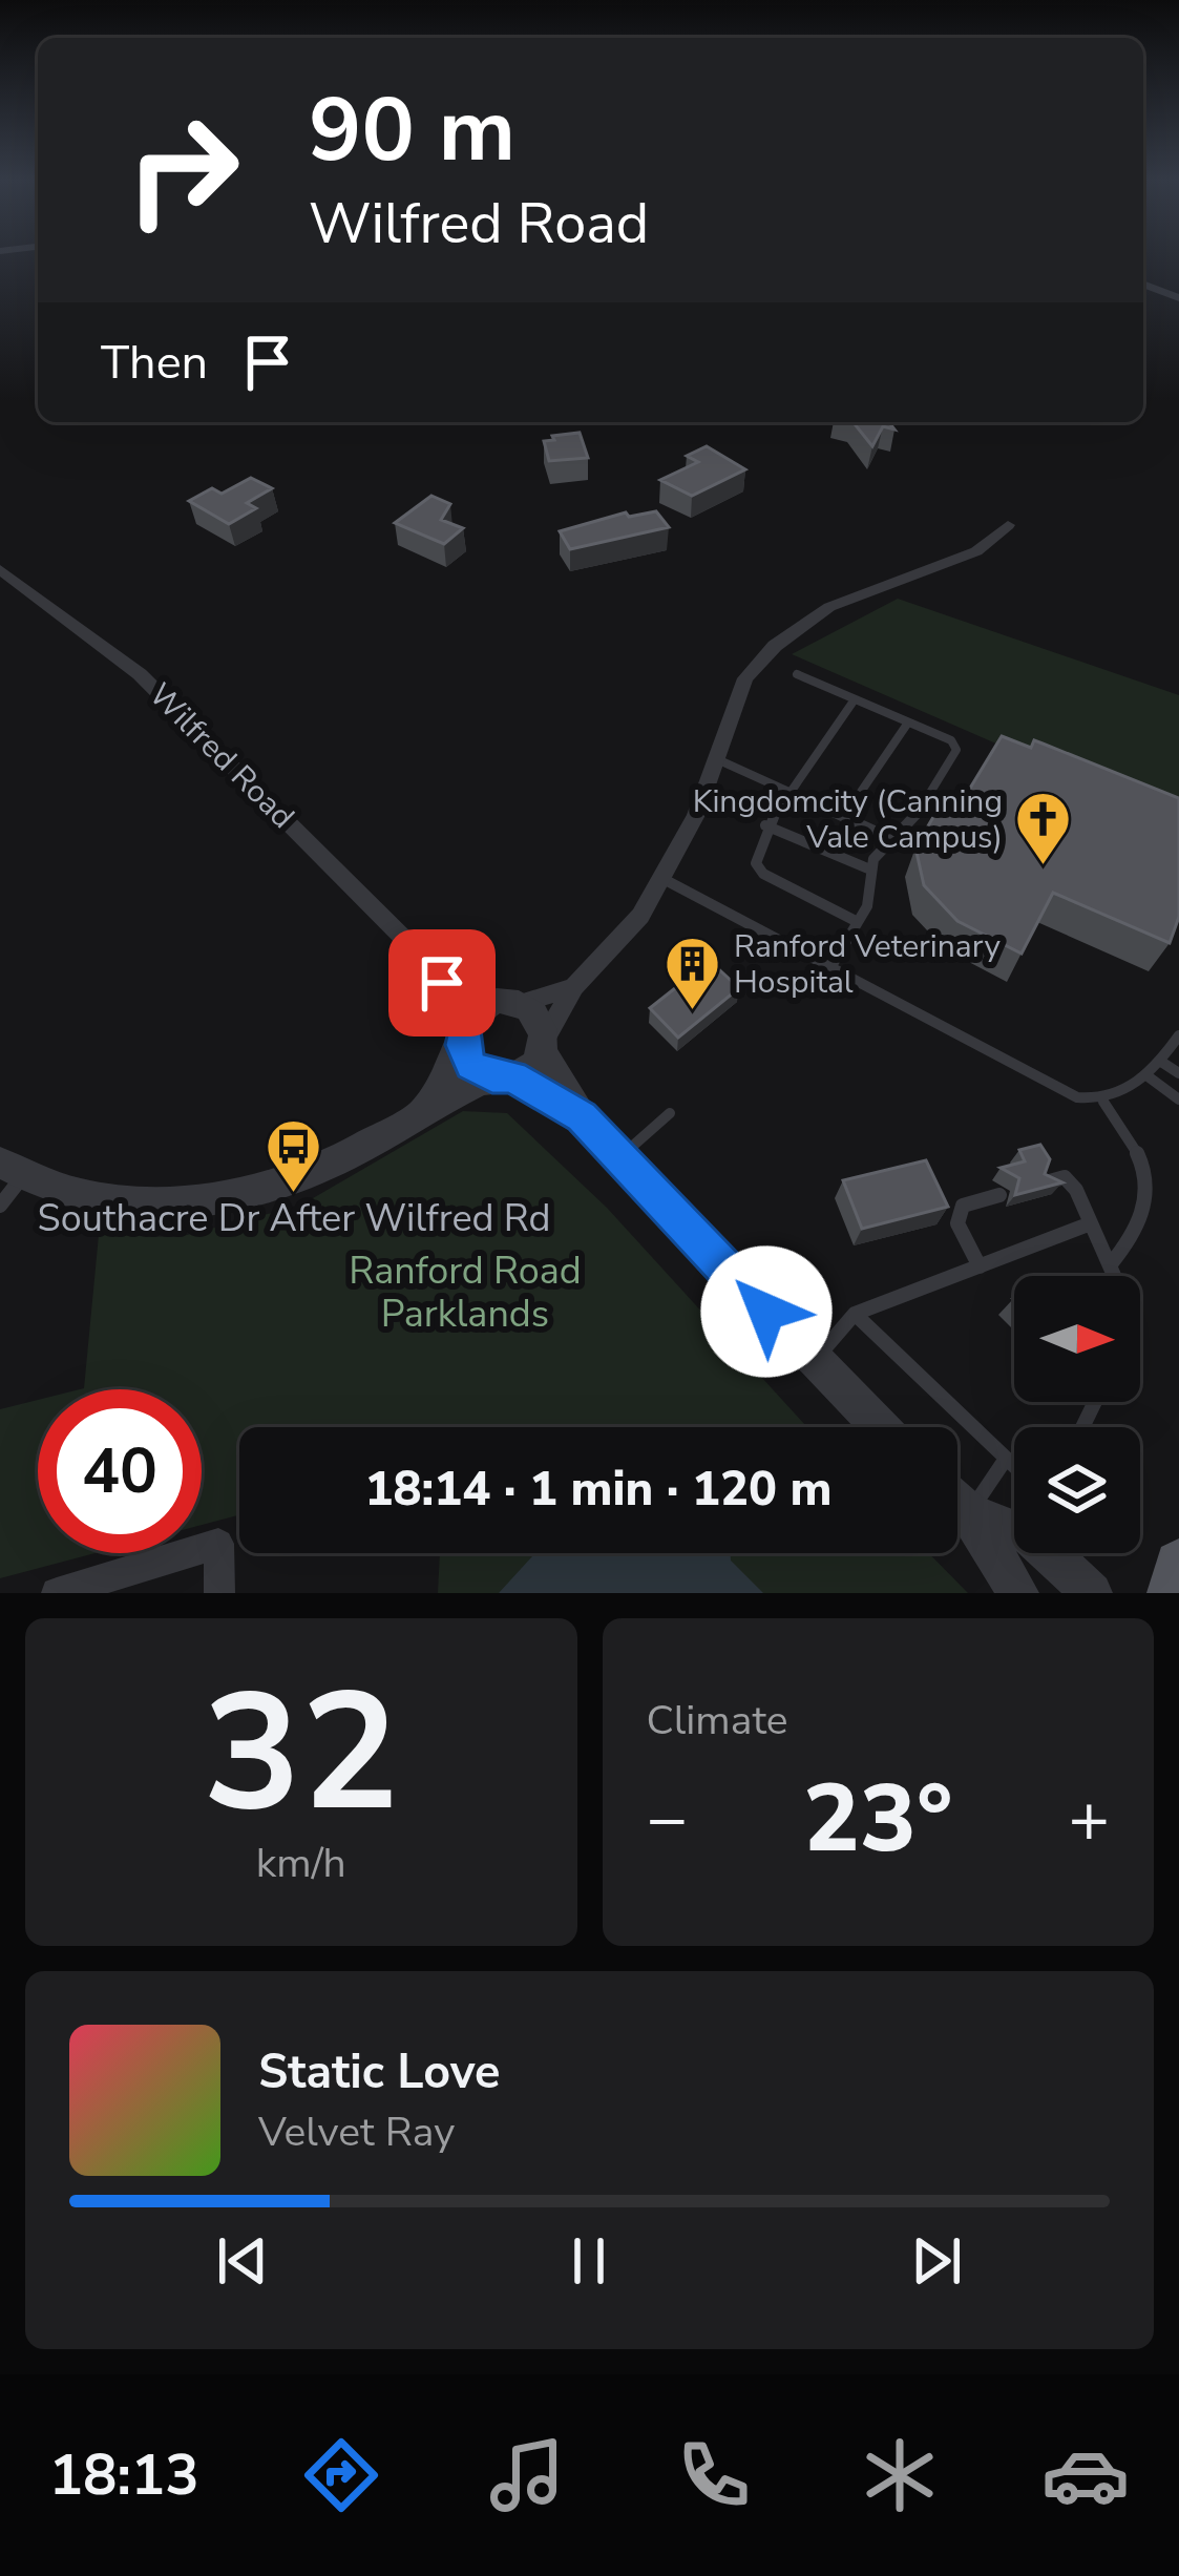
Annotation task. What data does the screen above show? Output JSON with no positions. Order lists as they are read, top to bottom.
{
  "streets": {
    "street": ["Wilfred Road"]
  },
  "parks": ["Ranford Road Parklands"],
  "places": {
    "church": ["Kingdomcity (Canning Vale Campus)"],
    "building": ["Ranford Veterinary Hospital"],
    "bus stop": ["Southacre Dr After Wilfred Rd"]
  },
  "north": "right",
  "page": {
    "turn": ["90 m", "Wilfred Road"],
    "then": "Then",
    "limit": "40",
    "trip": "18:14 · 1 min · 120 m",
    "tile": [
      ["32", "km/h"],
      "Climate"
    ],
    "heat": ["−", "23°", "+"],
    "song": ["Static Love", "Velvet Ray"],
    "tabs": "18:13"
  }
}
